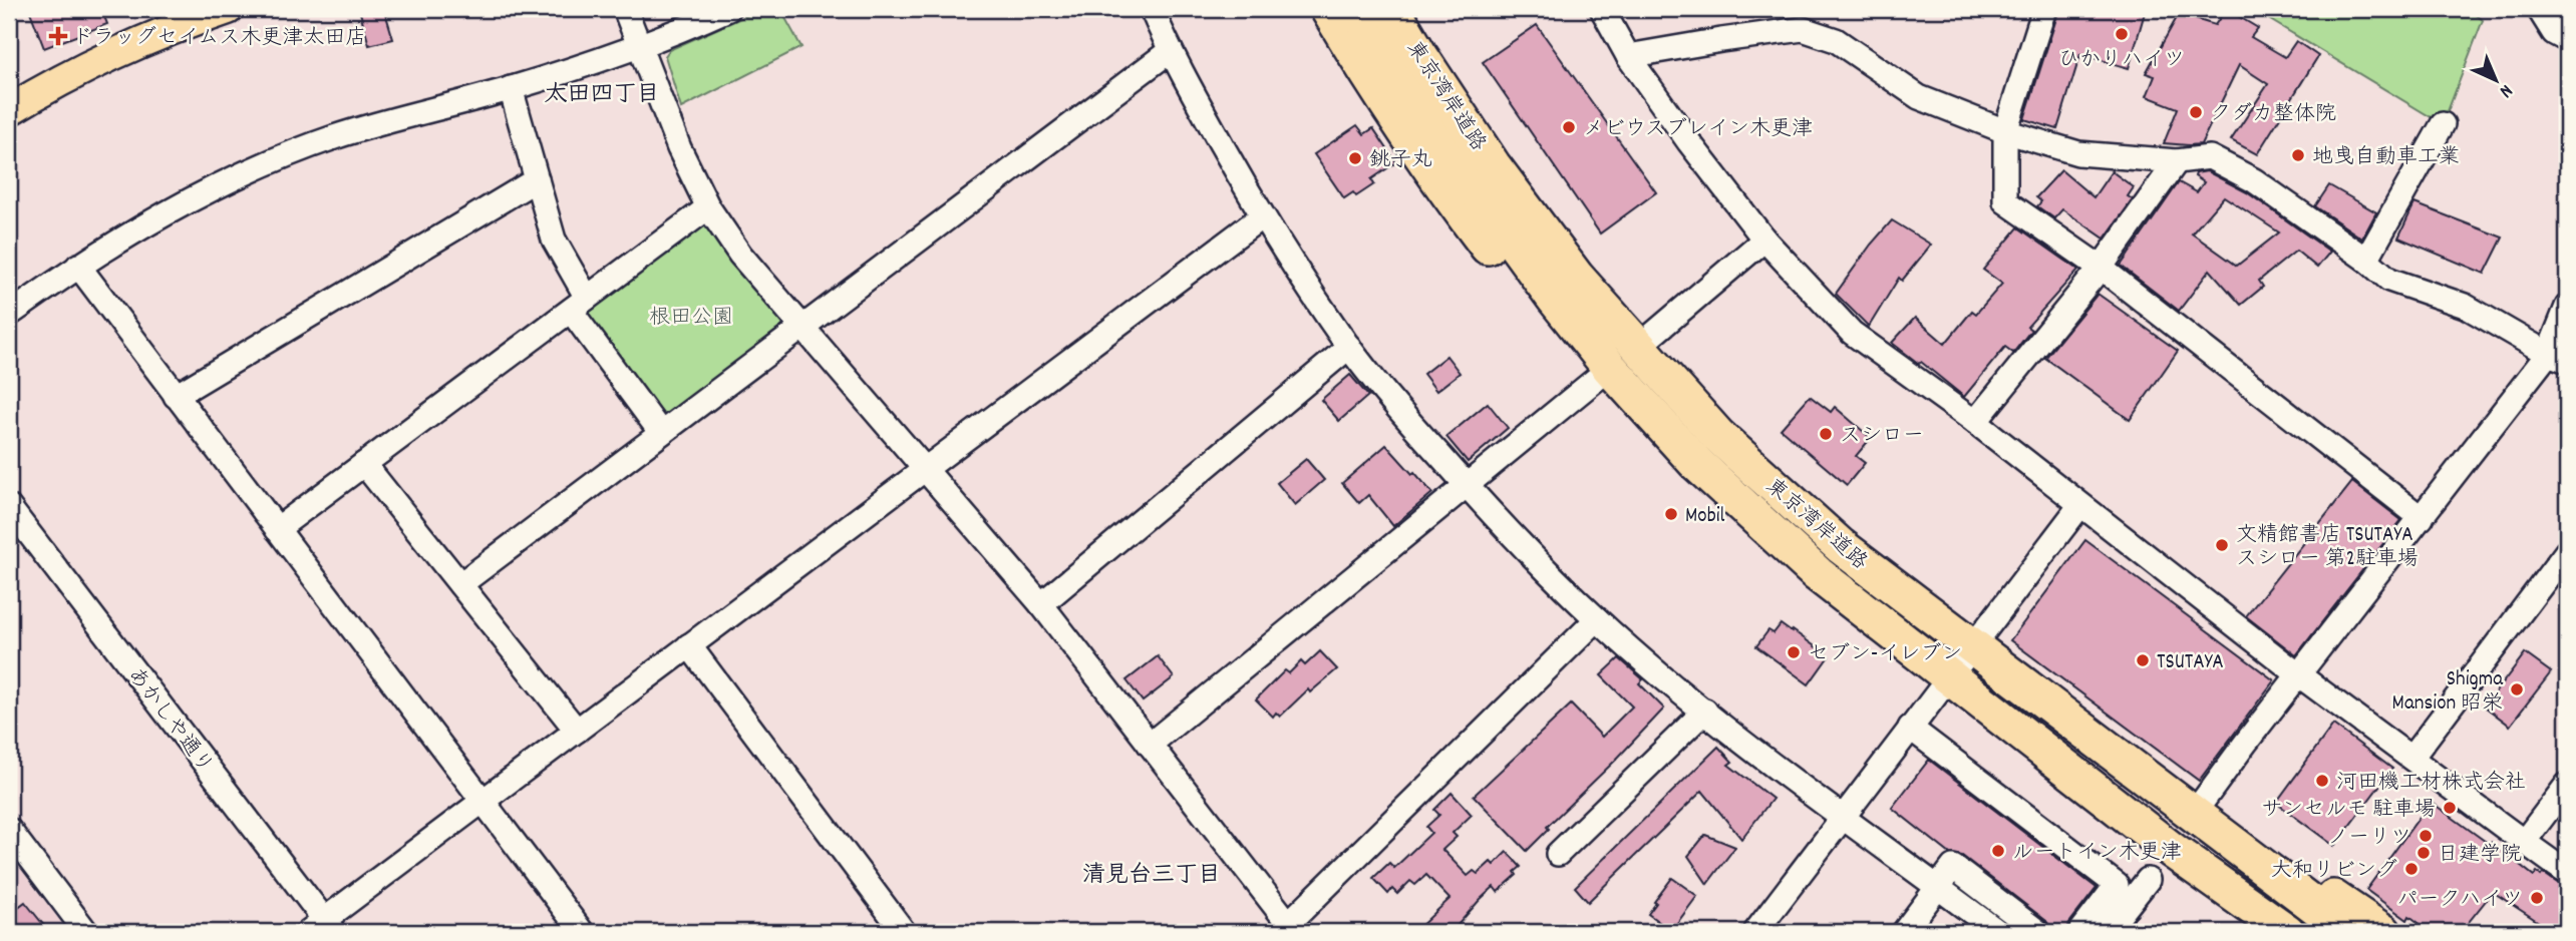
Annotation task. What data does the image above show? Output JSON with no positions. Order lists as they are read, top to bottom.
{
  "streets": {
    "highway": ["東京湾岸道路"],
    "street": ["あかしや通り"]
  },
  "districts": ["太田四丁目", "清見台三丁目"],
  "parks": ["根田公園"],
  "places": {
    "other": [
      "ひかりハイツ",
      "クダカ整体院",
      "メビウスブレイン木更津",
      "地曵自動車工業",
      "銚子丸",
      "スシロー",
      "Mobil",
      "文精館書店 TSUTAYA スシロー 第2駐車場",
      "セブン-イレブン",
      "TSUTAYA",
      "Shigma Mansion 昭栄",
      "河田機工材株式会社",
      "サンセルモ 駐車場",
      "ノーリツ",
      "ルートイン木更津",
      "日建学院",
      "大和リビング",
      "パークハイツ"
    ],
    "health": ["ドラッグセイムス木更津太田店"]
  },
  "north": "bottom right"
}
